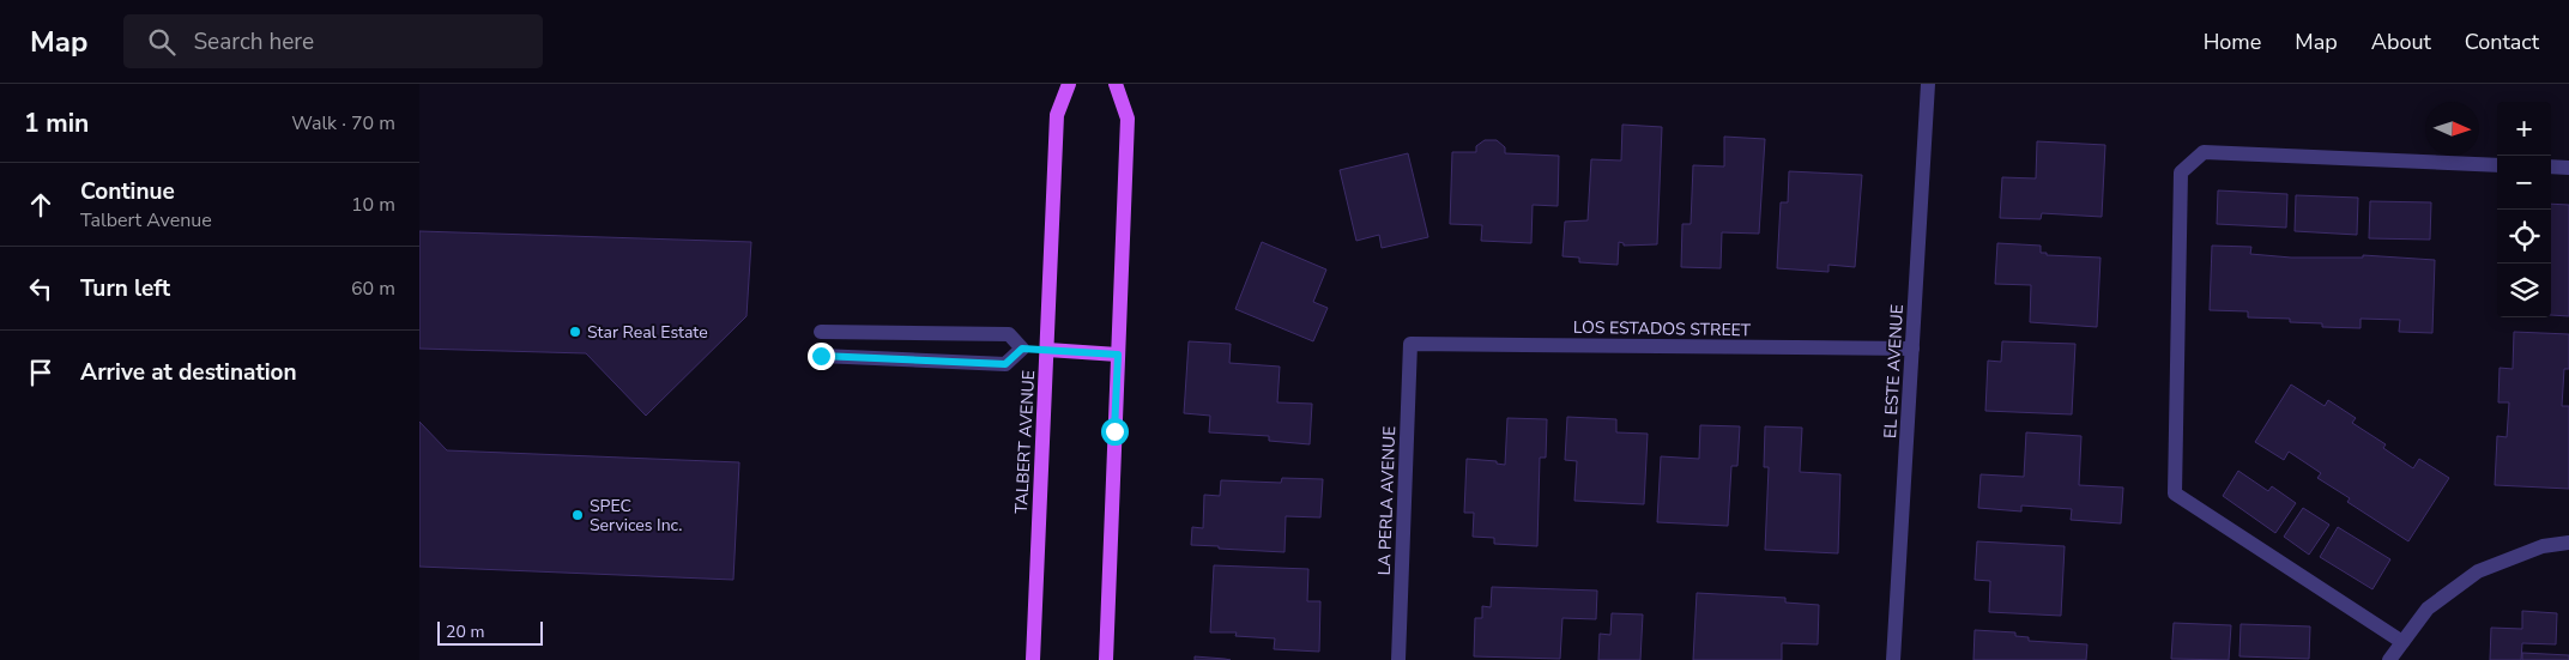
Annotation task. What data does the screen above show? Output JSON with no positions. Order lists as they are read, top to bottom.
{
  "streets": {
    "main road": ["TALBERT AVENUE"],
    "street": ["LOS ESTADOS STREET", "EL ESTE AVENUE", "LA PERLA AVENUE"]
  },
  "crossings": [
    ["LOS ESTADOS STREET", "EL ESTE AVENUE"],
    ["LOS ESTADOS STREET", "LA PERLA AVENUE"]
  ],
  "places": ["Star Real Estate", "SPEC Services Inc."],
  "scale_bar": "20 m",
  "north": "right",
  "page": {
    "header": "Map",
    "search": "Search here",
    "nav": [
      "Home",
      "Map",
      "About",
      "Contact"
    ],
    "heading": ["1 min", "Walk · 70 m"],
    "map_buttons": ["+", "−"],
    "list": [
      ["Continue", "Talbert Avenue", "10 m"],
      ["Turn left", "60 m"],
      "Arrive at destination"
    ],
    "scale": "20 m"
  }
}
